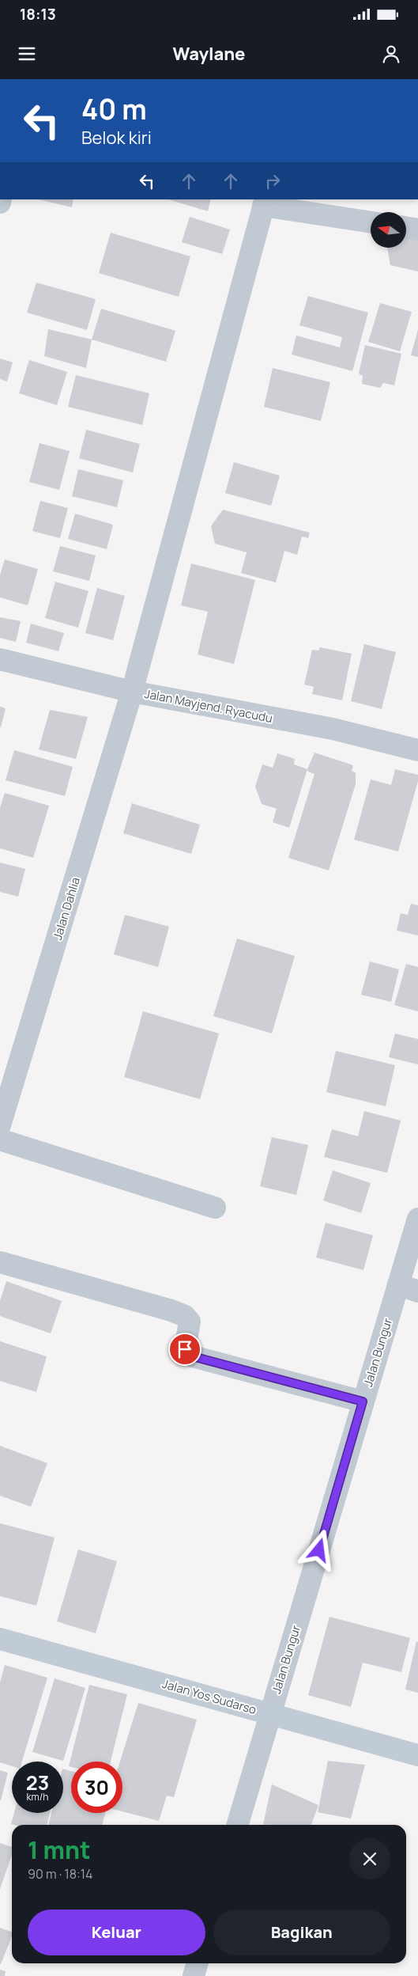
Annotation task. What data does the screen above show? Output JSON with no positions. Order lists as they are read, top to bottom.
{
  "streets": {
    "street": [
      "Jalan Mayjend. Ryacudu",
      "Jalan Dahlia",
      "Jalan Bungur",
      "Jalan Yos Sudarso"
    ]
  },
  "crossings": [
    ["Jalan Mayjend. Ryacudu", "Jalan Dahlia"],
    ["Jalan Bungur", "Jalan Yos Sudarso"]
  ],
  "north": "left",
  "page": {
    "status": "18:13",
    "header": "Waylane",
    "turn": ["40 m", "Belok kiri"],
    "speed": "23 km/h",
    "limit": "30",
    "heading": ["1 mnt", "90 m · 18:14"],
    "buttons": ["Keluar", "Bagikan"]
  }
}
